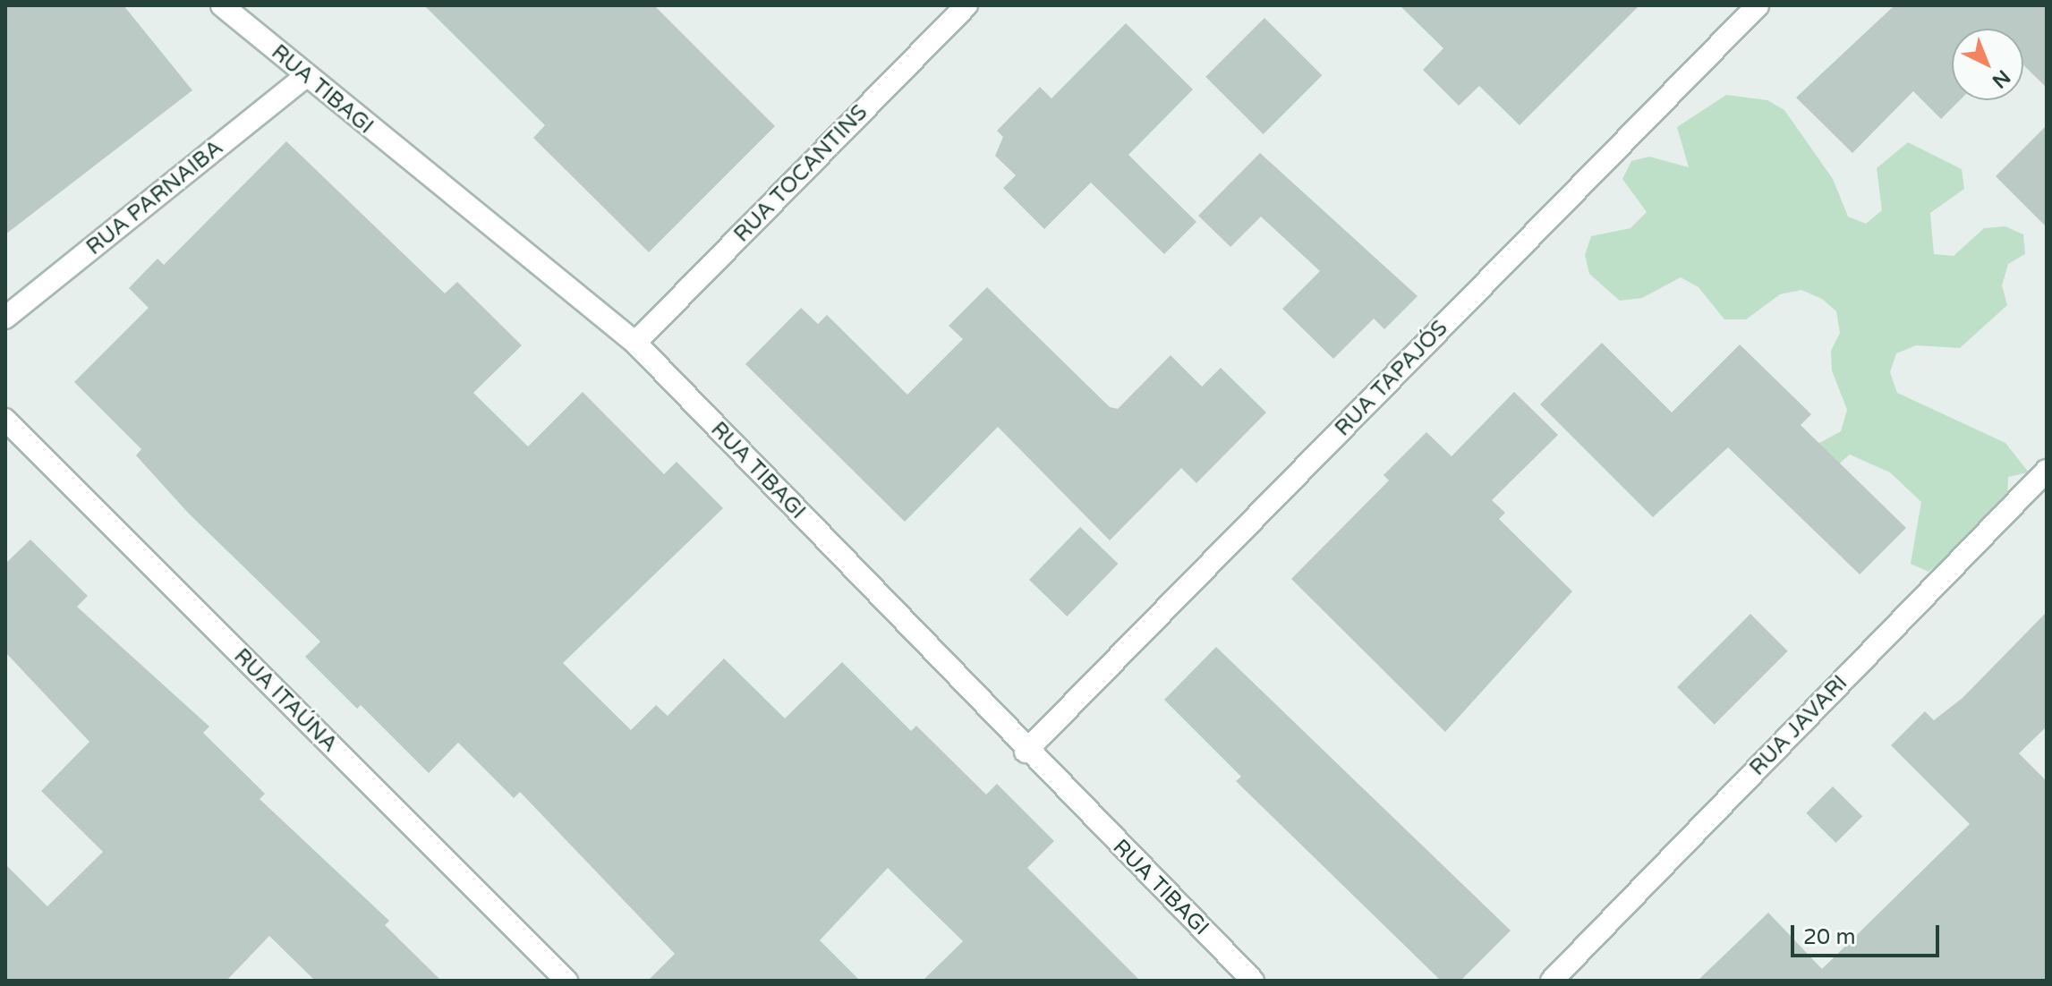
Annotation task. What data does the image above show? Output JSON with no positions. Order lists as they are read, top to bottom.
{
  "streets": {
    "street": [
      "RUA TIBAGI",
      "RUA TOCANTINS",
      "RUA PARNAIBA",
      "RUA TAPAJÓS",
      "RUA ITAÚNA",
      "RUA JAVARI"
    ]
  },
  "crossings": [
    ["RUA TIBAGI", "RUA TOCANTINS"],
    ["RUA TIBAGI", "RUA PARNAIBA"],
    ["RUA TIBAGI", "RUA TAPAJÓS"]
  ],
  "scale_bar": "20 m",
  "north": "bottom right"
}
